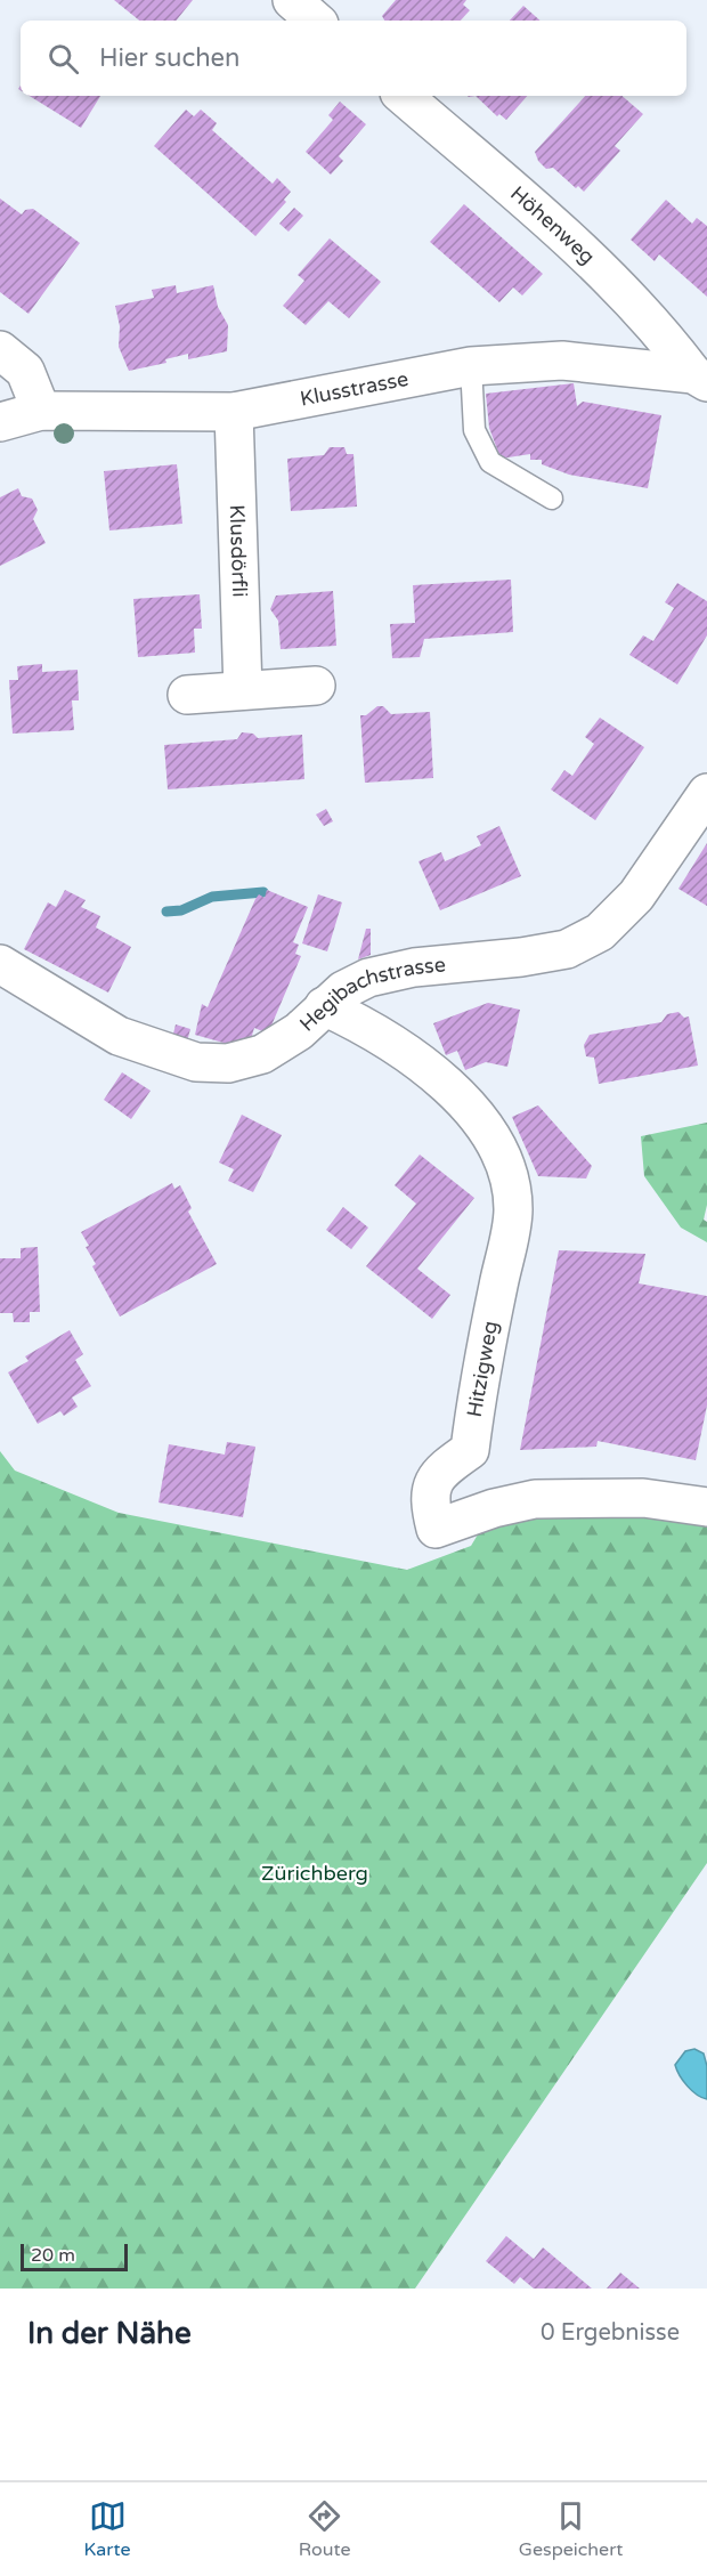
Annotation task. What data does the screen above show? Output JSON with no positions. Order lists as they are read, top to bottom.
{
  "streets": {
    "street": [
      "Höhenweg",
      "Klusstrasse",
      "Klusdörfli",
      "Hegibachstrasse",
      "Hitzigweg"
    ]
  },
  "crossings": [
    ["Höhenweg", "Klusstrasse"],
    ["Klusstrasse", "Klusdörfli"],
    ["Hegibachstrasse", "Hitzigweg"]
  ],
  "parks": ["Zürichberg"],
  "scale_bar": "20 m",
  "page": {
    "search": "Hier suchen",
    "scale": "20 m",
    "heading": ["In der Nähe", "0 Ergebnisse"],
    "nav": ["Karte", "Route", "Gespeichert"]
  }
}
